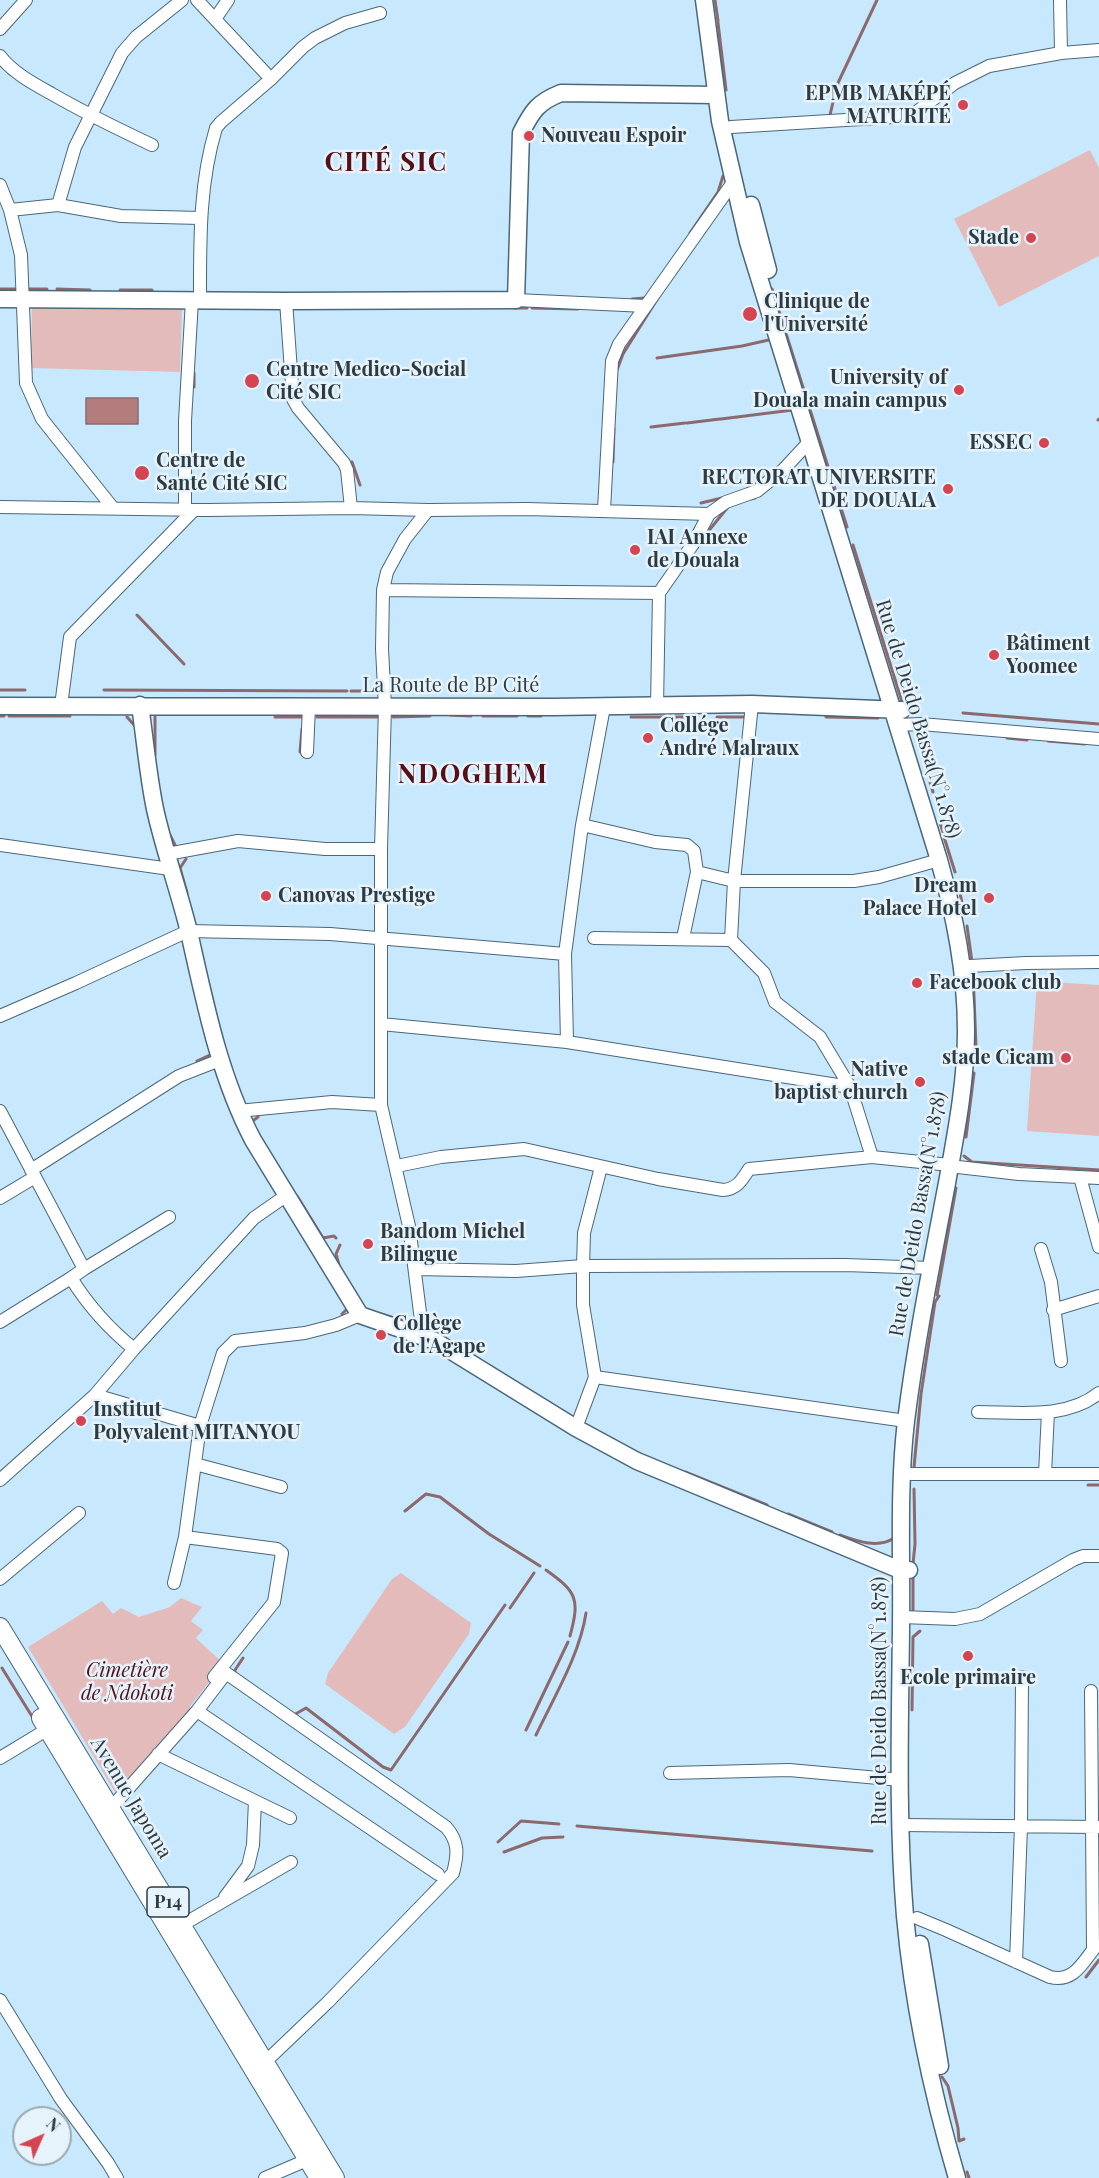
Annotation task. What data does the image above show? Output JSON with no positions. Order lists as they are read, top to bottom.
{
  "streets": {
    "main road": [
      "La Route de BP Cité",
      "Rue de Deido Bassa(N°1.878)",
      "Avenue Japoma",
      "P14"
    ]
  },
  "crossings": [
    ["La Route de BP Cité", "Rue de Deido Bassa(N°1.878)"]
  ],
  "districts": ["CITÉ SIC", "NDOGHEM"],
  "parks": ["Cimetière de Ndokoti"],
  "places": [
    "EPMB MAKÉPÉ MATURITÉ",
    "Nouveau Espoir",
    "Stade",
    "Clinique de l'Université",
    "Centre Medico-Social Cité SIC",
    "University of Douala main campus",
    "ESSEC",
    "Centre de Santé Cité SIC",
    "RECTORAT UNIVERSITE DE DOUALA",
    "IAI Annexe de Douala",
    "Bâtiment Yoomee",
    "Collége André Malraux",
    "Canovas Prestige",
    "Dream Palace Hotel",
    "Facebook club",
    "stade Cicam",
    "Native baptist church",
    "Bandom Michel Bilingue",
    "Collège de l'Agape",
    "Institut Polyvalent MITANYOU",
    "Ecole primaire"
  ],
  "north": "top right"
}
